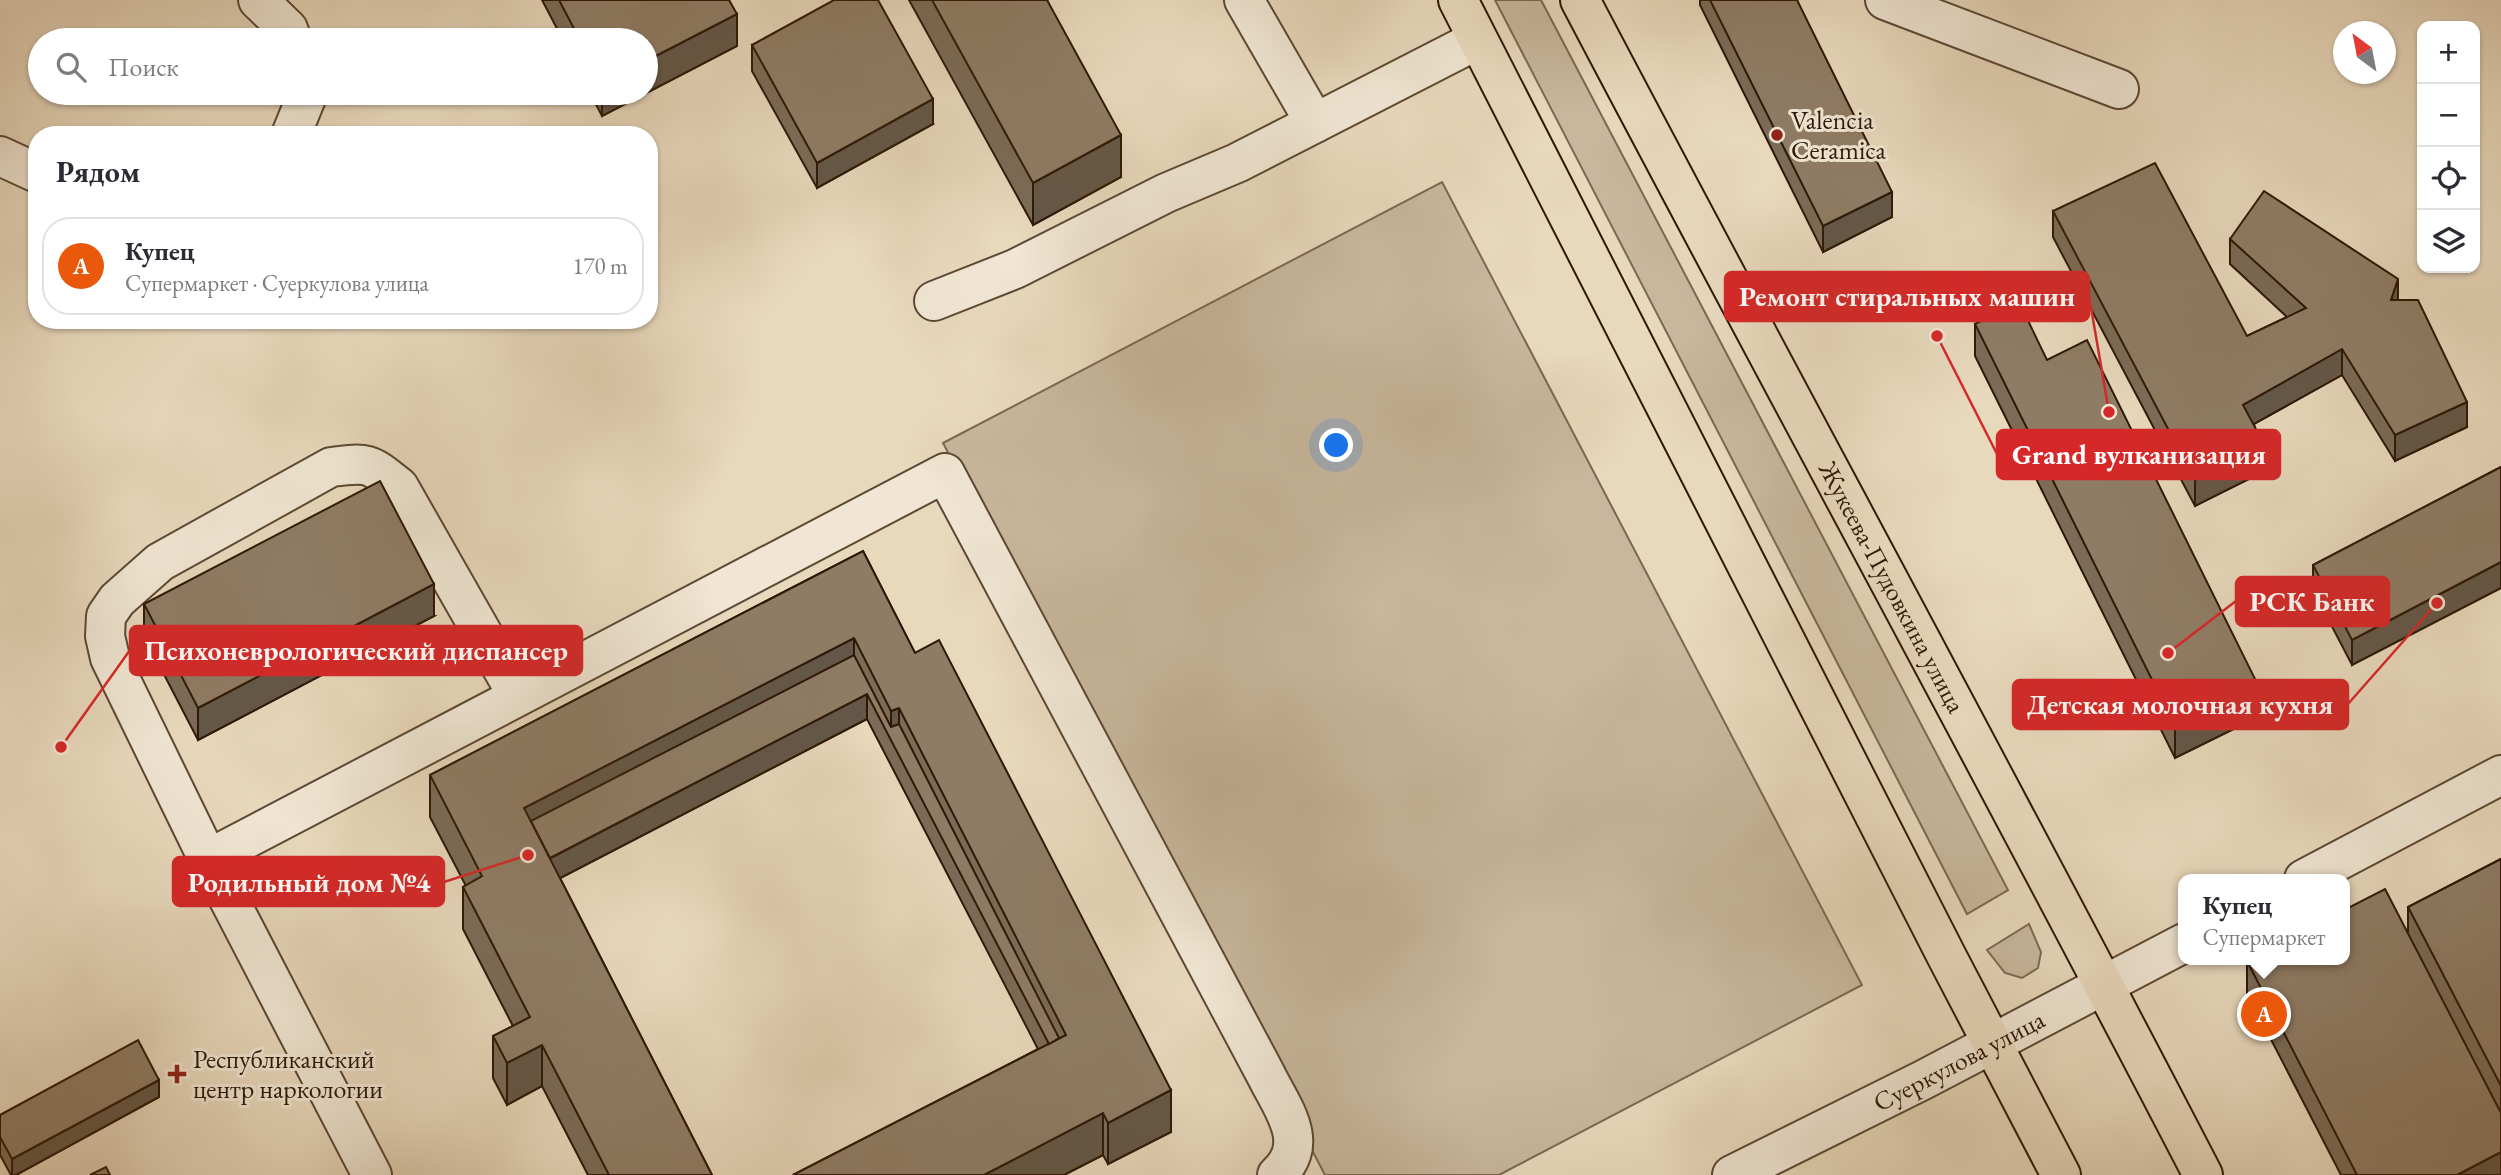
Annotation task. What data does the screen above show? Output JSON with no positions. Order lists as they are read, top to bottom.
{
  "streets": {
    "main road": ["Жукеева-Пудовкина улица"],
    "street": ["Суеркулова улица"]
  },
  "crossings": [
    ["Жукеева-Пудовкина улица", "Суеркулова улица"]
  ],
  "places": {
    "other": [
      "Valencia Ceramica",
      "Grand вулканизация",
      "Ремонт стиральных машин",
      "Детская молочная кухня",
      "РСК Банк",
      "Психоневрологический диспансер",
      "Родильный дом №4"
    ],
    "health": ["Республиканский центр наркологии"]
  },
  "north": "top left",
  "page": {
    "map_buttons": ["+", "−"],
    "search": "Поиск",
    "heading": "Рядом",
    "list": [
      {
        "mark": "A",
        "name": "Купец",
        "note": "Супермаркет · Суеркулова улица",
        "value": "170 m"
      }
    ],
    "popup": ["Купец", "Супермаркет"],
    "pins": "A"
  }
}
